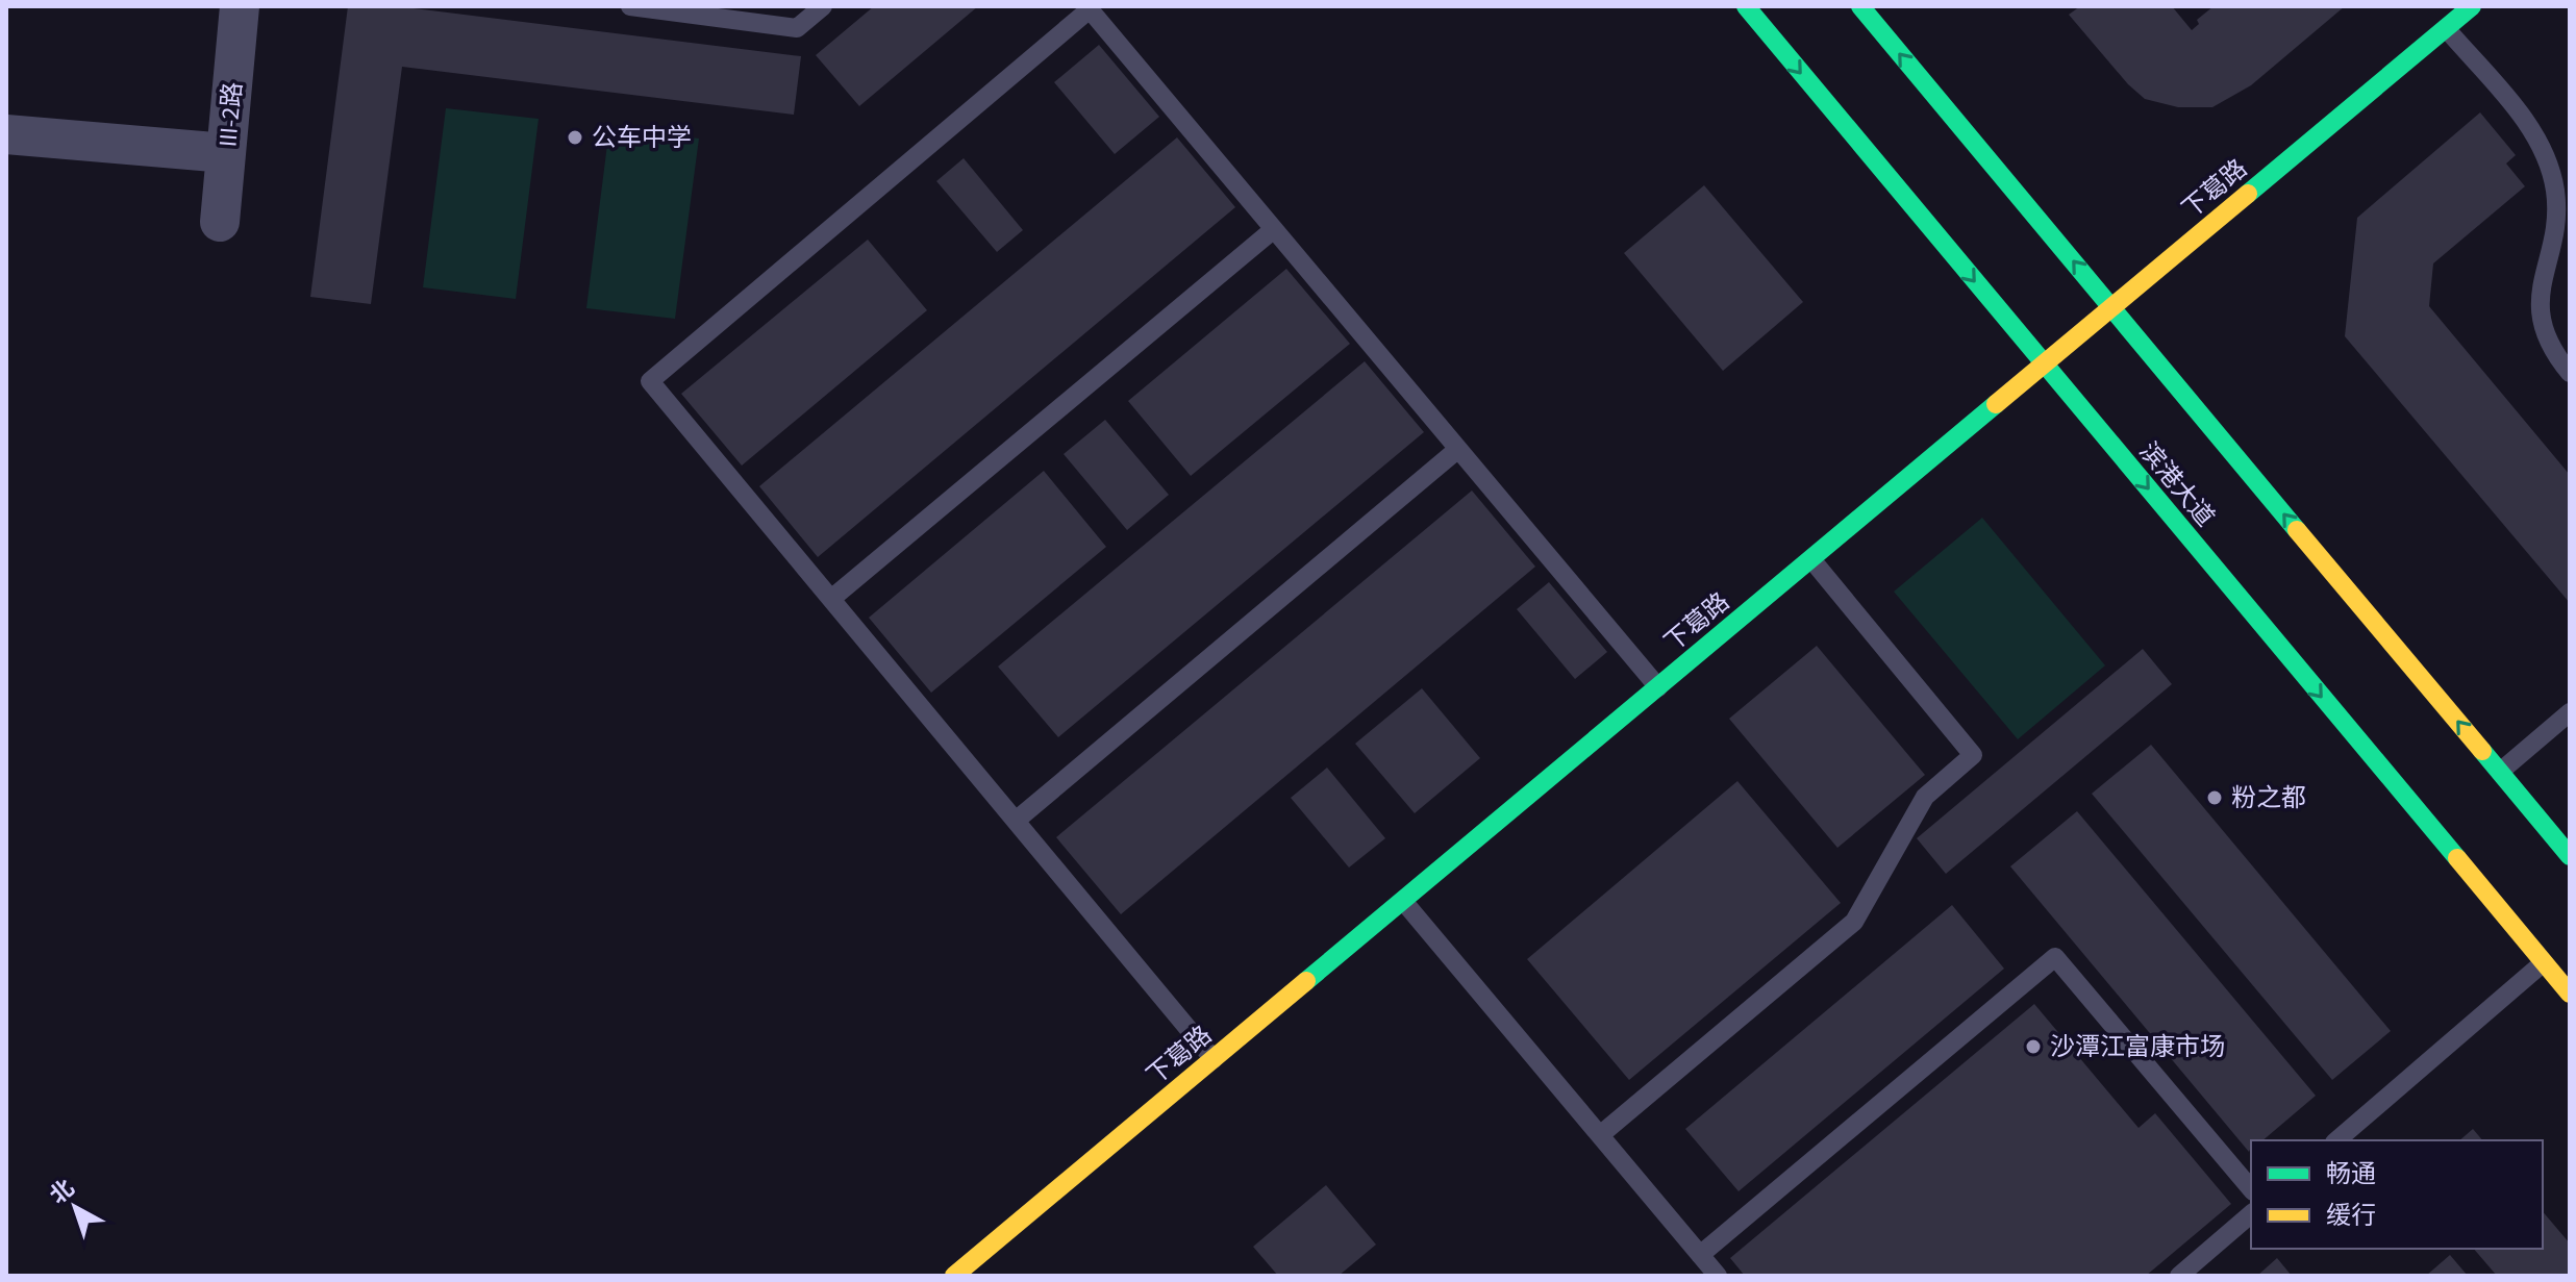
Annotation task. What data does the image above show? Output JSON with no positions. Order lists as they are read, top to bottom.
{
  "streets": {
    "main road": ["下葛路", "滨港大道"],
    "street": ["III-2路"]
  },
  "crossings": [
    ["下葛路", "滨港大道"]
  ],
  "places": ["公车中学", "粉之都", "沙潭江富康市场"],
  "legend": ["畅通", "缓行"],
  "north": "top left"
}
